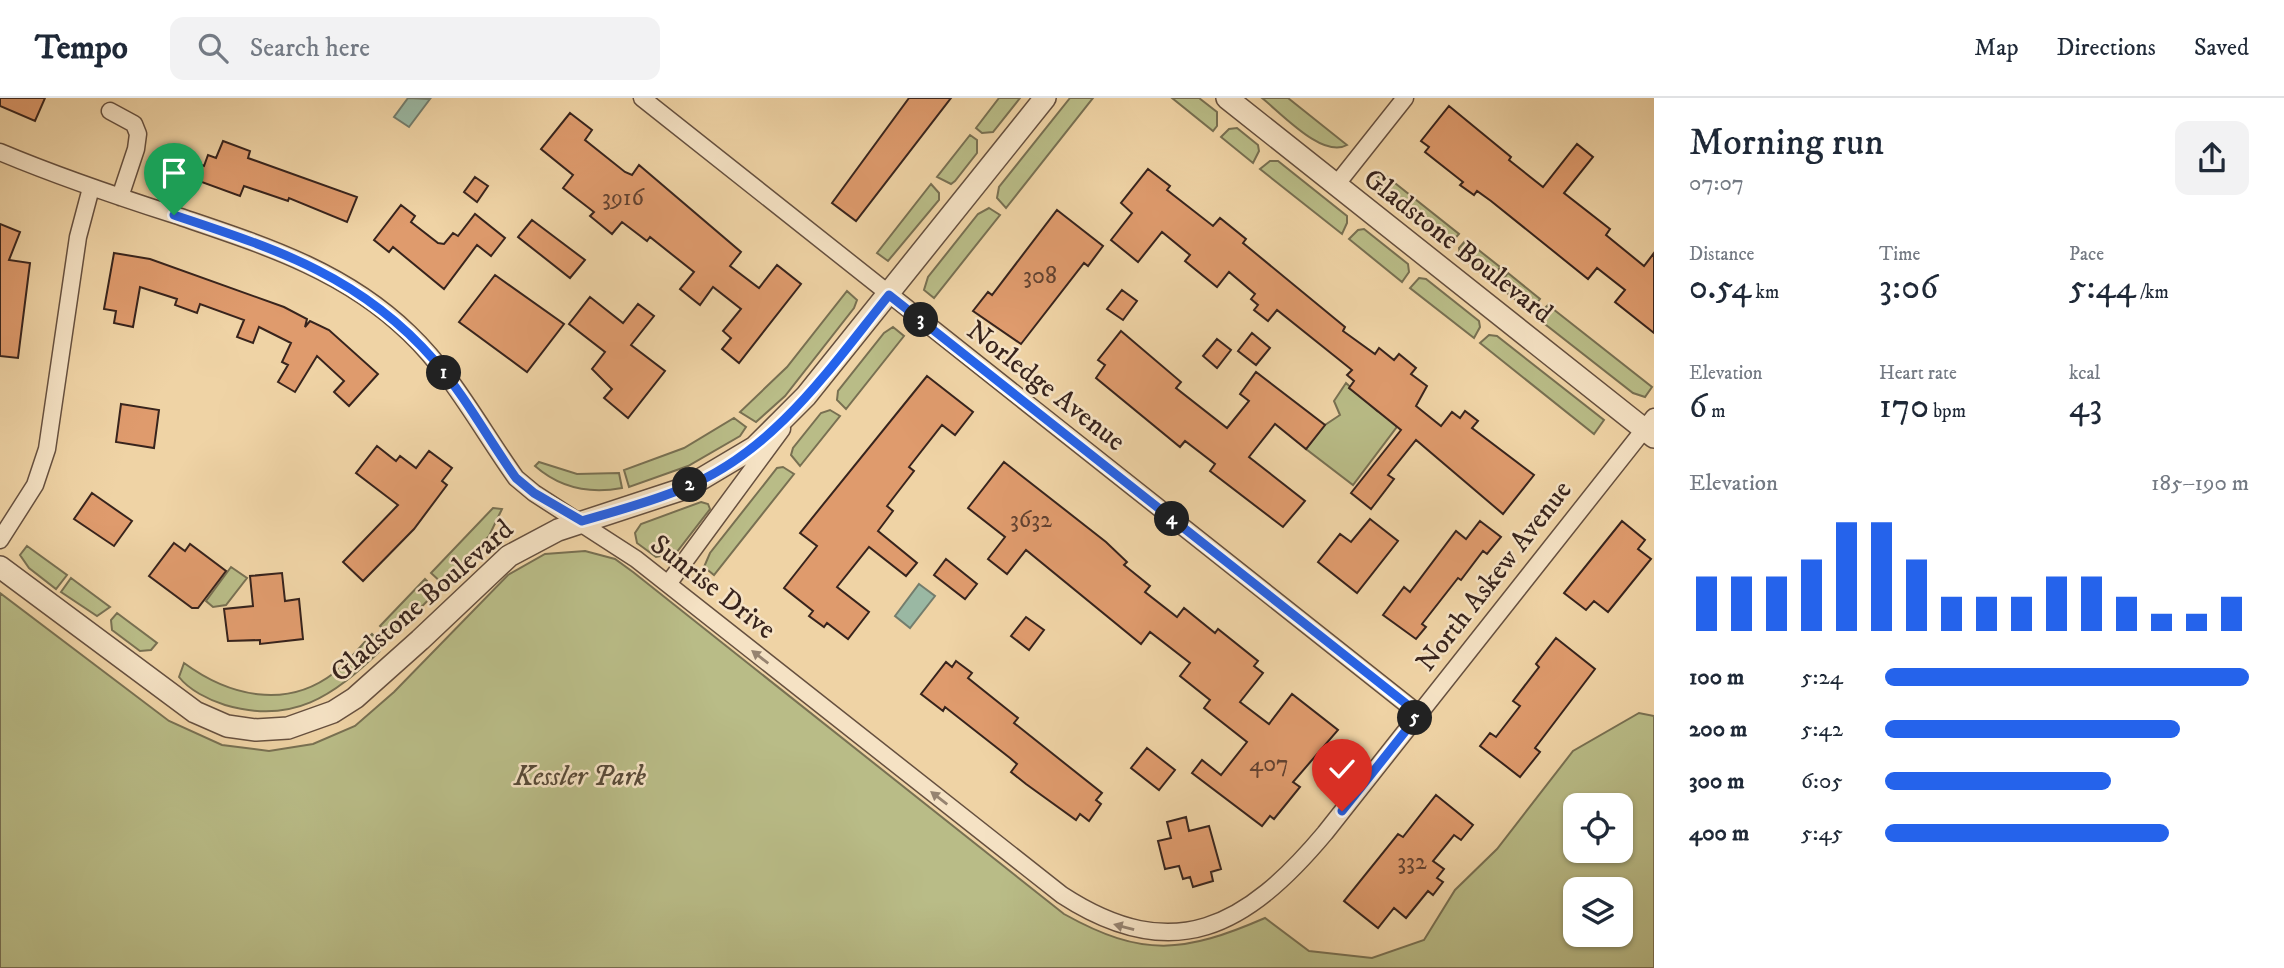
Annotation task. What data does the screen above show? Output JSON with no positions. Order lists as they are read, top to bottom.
{
  "streets": {
    "street": [
      "Gladstone Boulevard",
      "Norledge Avenue",
      "North Askew Avenue",
      "Sunrise Drive"
    ]
  },
  "crossings": [
    ["Gladstone Boulevard", "Norledge Avenue"],
    ["Gladstone Boulevard", "North Askew Avenue"],
    ["Gladstone Boulevard", "Sunrise Drive"],
    ["Norledge Avenue", "North Askew Avenue"],
    ["North Askew Avenue", "Sunrise Drive"]
  ],
  "one_way": ["Sunrise Drive"],
  "parks": ["Kessler Park"],
  "house_numbers": [
    "3916",
    "308",
    "3632",
    "407",
    "332"
  ],
  "page": {
    "header": "Tempo",
    "search": "Search here",
    "nav": ["Map", "Directions", "Saved"],
    "heading": ["Morning run", "07:07"],
    "stats": [
      ["Distance", "0.54 km"],
      ["Time", "3:06"],
      ["Pace", "5:44 /km"],
      ["Elevation", "6 m"],
      ["Heart rate", "170 bpm"],
      ["kcal", "43"]
    ],
    "pins": [
      "3",
      "1",
      "2",
      "4",
      "5"
    ],
    "chart": ["Elevation", "185–190 m"],
    "list": [
      {
        "name": "100 m",
        "note": "5:24"
      },
      {
        "name": "200 m",
        "note": "5:42"
      },
      {
        "name": "300 m",
        "note": "6:05"
      },
      {
        "name": "400 m",
        "note": "5:45"
      }
    ]
  }
}
